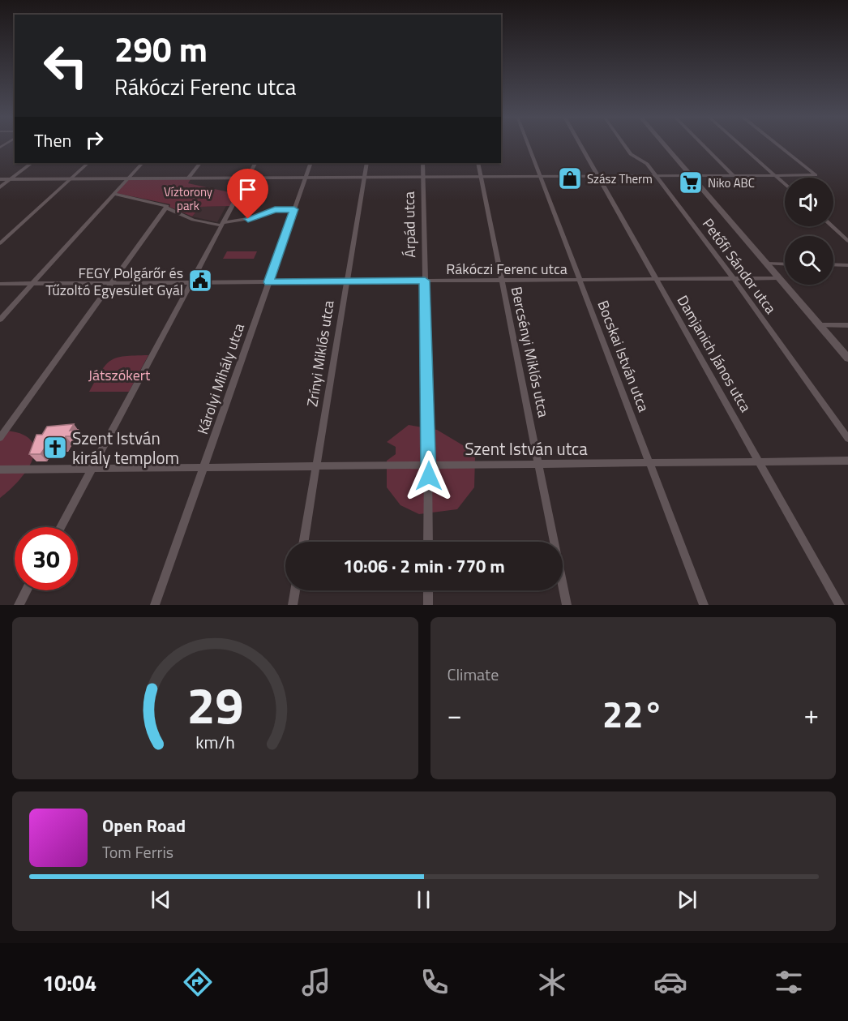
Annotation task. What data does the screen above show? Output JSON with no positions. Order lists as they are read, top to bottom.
{
  "streets": {
    "street": [
      "Árpád utca",
      "Petőfi Sándor utca",
      "Rákóczi Ferenc utca",
      "Bercsényi Miklós utca",
      "Zrínyi Miklós utca",
      "Damjanich János utca",
      "Bocskai István utca",
      "Károlyi Mihály utca",
      "Szent István utca"
    ]
  },
  "crossings": [
    ["Árpád utca", "Rákóczi Ferenc utca"],
    ["Árpád utca", "Szent István utca"],
    ["Petőfi Sándor utca", "Rákóczi Ferenc utca"],
    ["Rákóczi Ferenc utca", "Bercsényi Miklós utca"],
    ["Rákóczi Ferenc utca", "Zrínyi Miklós utca"],
    ["Rákóczi Ferenc utca", "Damjanich János utca"],
    ["Rákóczi Ferenc utca", "Bocskai István utca"],
    ["Rákóczi Ferenc utca", "Károlyi Mihály utca"],
    ["Bercsényi Miklós utca", "Szent István utca"],
    ["Zrínyi Miklós utca", "Szent István utca"],
    ["Damjanich János utca", "Szent István utca"],
    ["Bocskai István utca", "Szent István utca"],
    ["Károlyi Mihály utca", "Szent István utca"]
  ],
  "parks": ["Víztorony park", "Játszókert"],
  "places": {
    "shop": ["Szász Therm"],
    "supermarket": ["Niko ABC"],
    "public building": ["FEGY Polgárőr és Tűzoltó Egyesület Gyál"],
    "church": ["Szent István király templom"]
  },
  "page": {
    "turn": ["290 m", "Rákóczi Ferenc utca"],
    "then": "Then",
    "limit": "30",
    "trip": "10:06 · 2 min · 770 m",
    "tile": "Climate",
    "heat": ["−", "22°", "+"],
    "song": ["Open Road", "Tom Ferris"],
    "tabs": "10:04",
    "gauge": ["29", "km/h"]
  }
}
